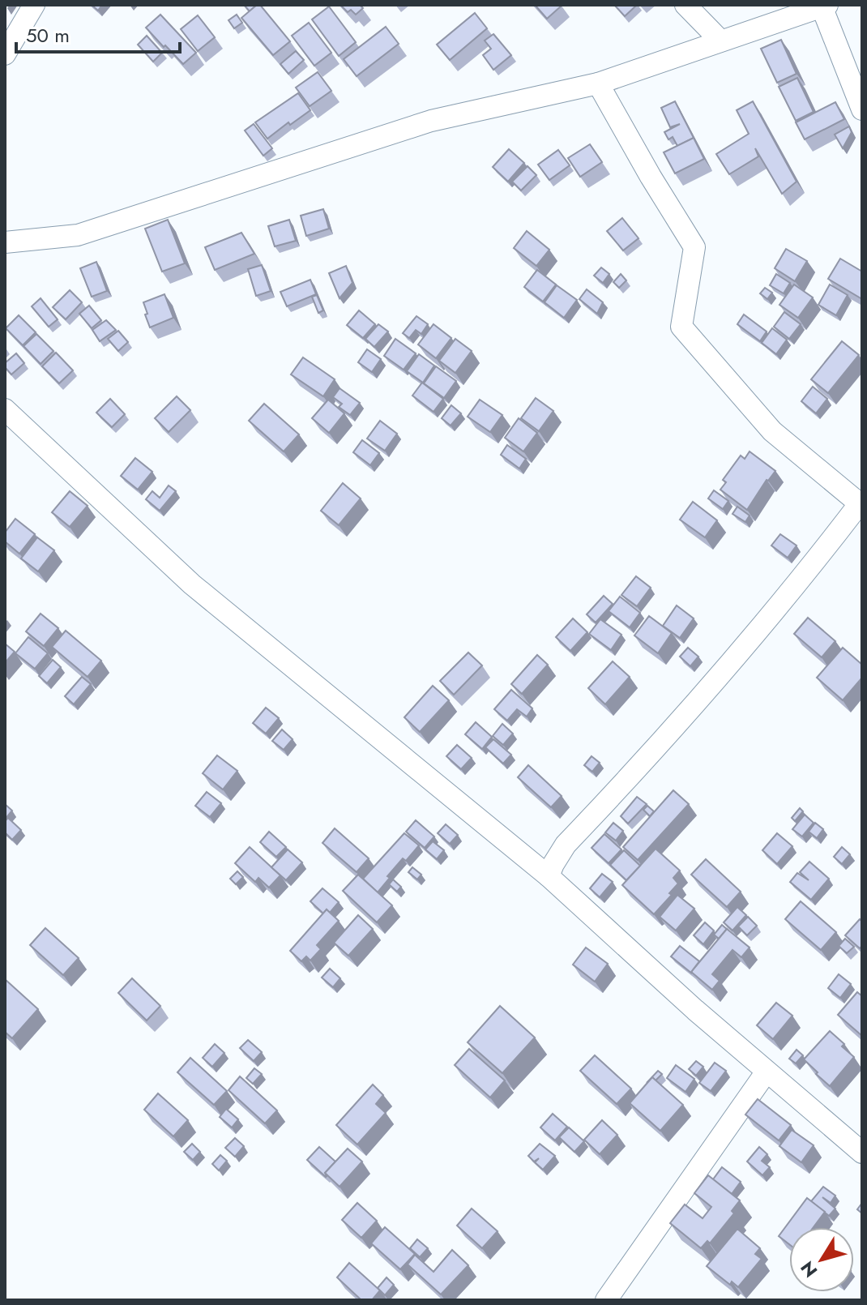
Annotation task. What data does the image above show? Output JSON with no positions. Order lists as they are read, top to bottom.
{
  "scale_bar": "50 m",
  "north": "bottom left"
}
